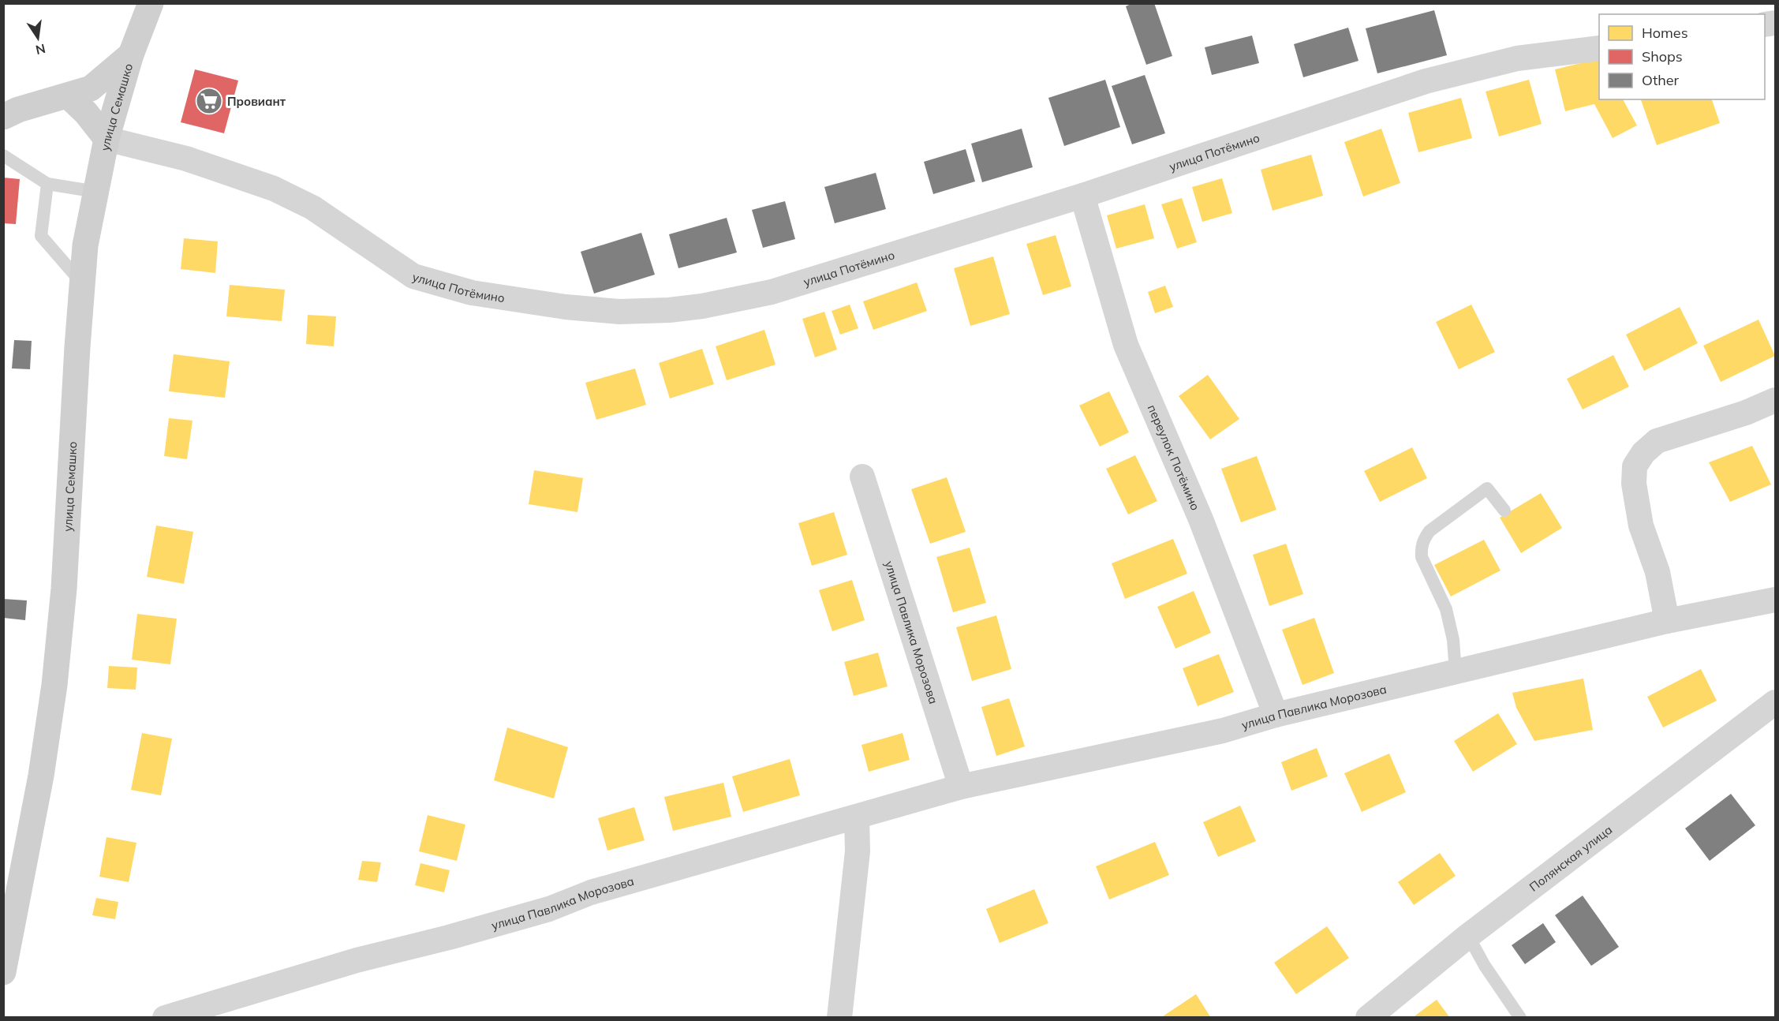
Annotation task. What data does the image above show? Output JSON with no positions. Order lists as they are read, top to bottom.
{
  "streets": {
    "main road": ["улица Семашко"],
    "street": [
      "улица Потёмино",
      "переулок Потёмино",
      "улица Павлика Морозова",
      "Полянская улица"
    ]
  },
  "crossings": [
    ["улица Семашко", "улица Потёмино"],
    ["улица Потёмино", "переулок Потёмино"],
    ["переулок Потёмино", "улица Павлика Морозова"]
  ],
  "places": {
    "supermarket": ["Провиант"]
  },
  "legend": ["Homes", "Shops", "Other"],
  "north": "bottom"
}
